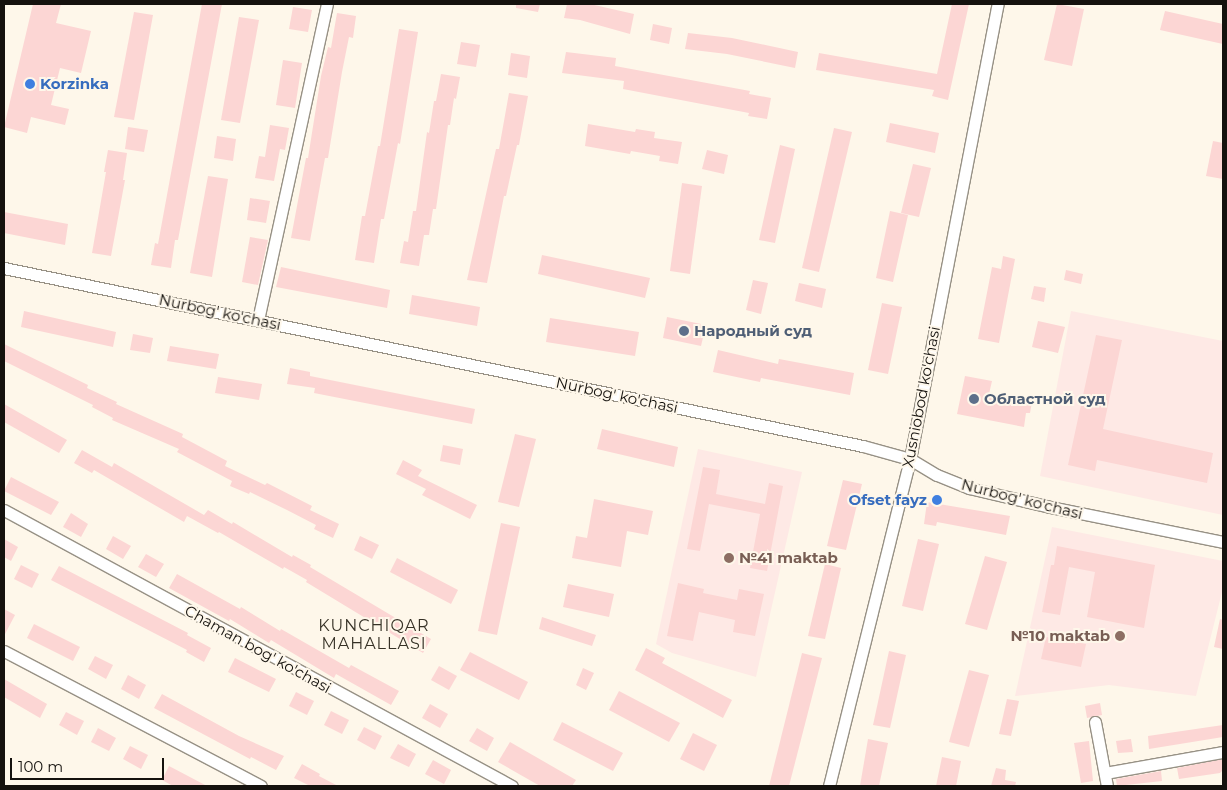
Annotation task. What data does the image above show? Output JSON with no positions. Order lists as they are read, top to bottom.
{
  "streets": {
    "street": ["Nurbog' ko'chasi", "Xusniobod ko'chasi", "Chaman bog' ko'chasi"]
  },
  "crossings": [
    ["Nurbog' ko'chasi", "Xusniobod ko'chasi"]
  ],
  "districts": ["KUNCHIQAR MAHALLASI"],
  "places": [
    "Korzinka",
    "Народный суд",
    "Областной суд",
    "Ofset fayz",
    "№41 maktab",
    "№10 maktab"
  ],
  "scale_bar": "100 m"
}
